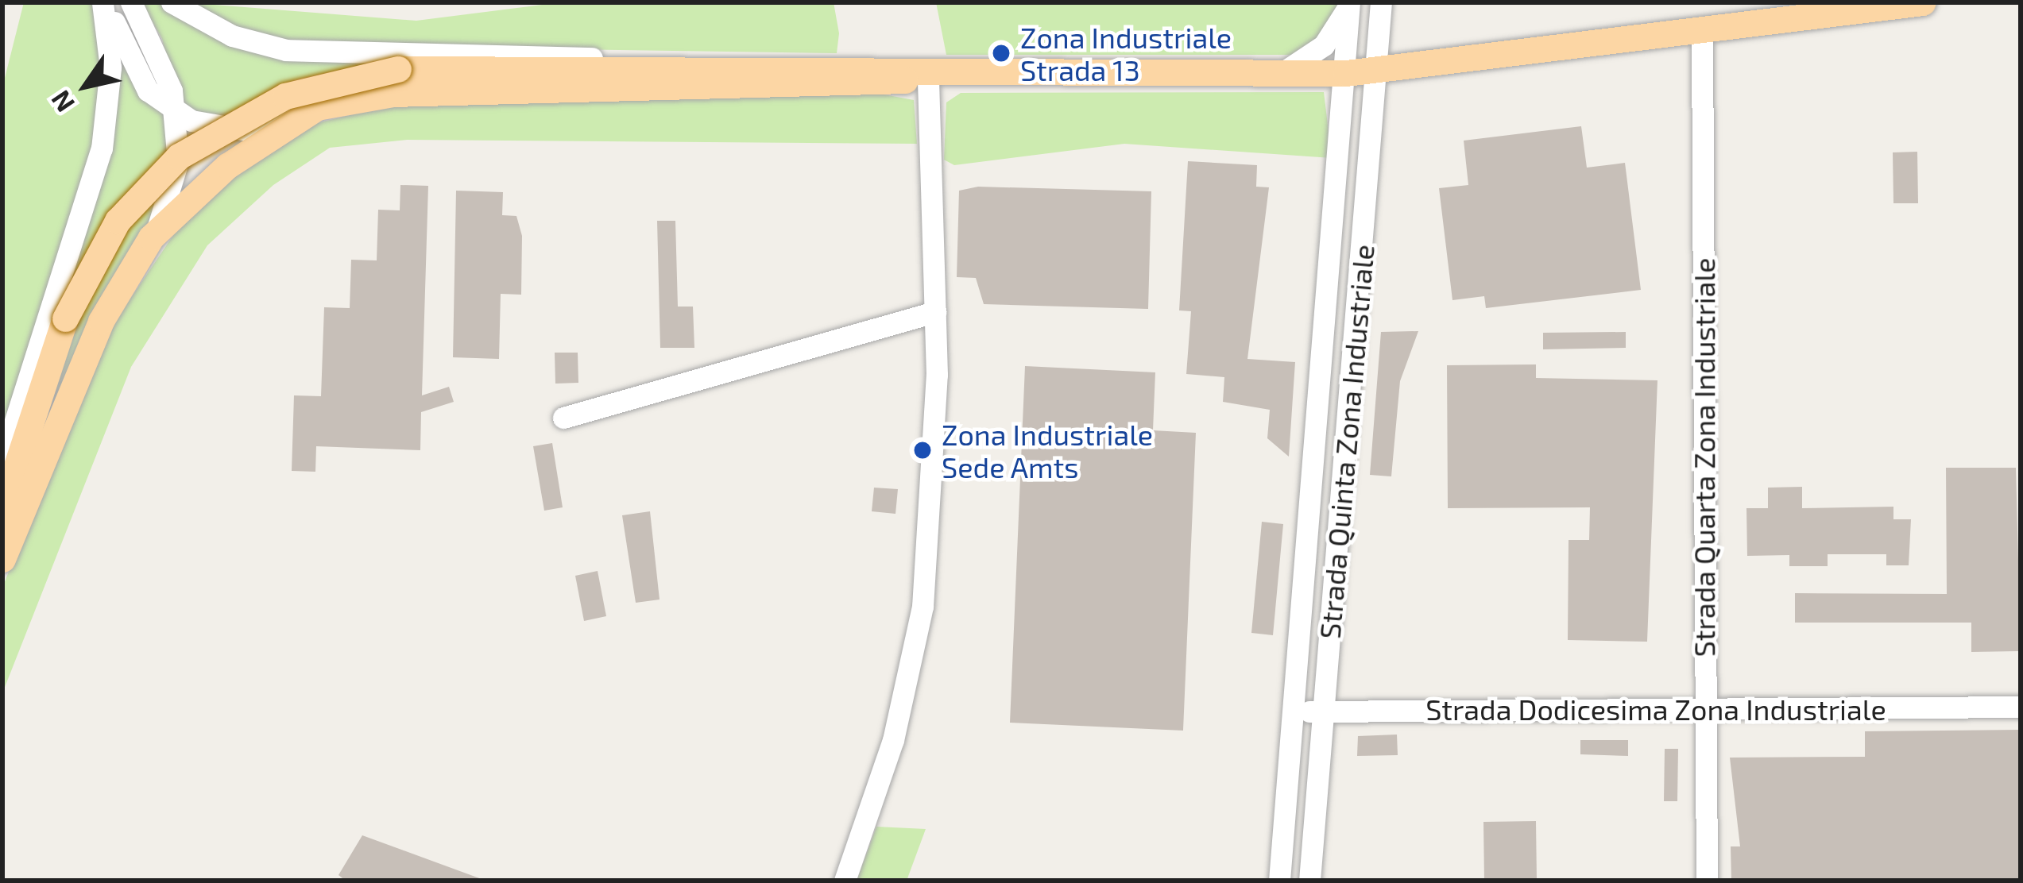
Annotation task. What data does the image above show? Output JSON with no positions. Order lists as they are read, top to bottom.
{
  "streets": {
    "street": ["Strada Quinta Zona Industriale", "Strada Quarta Zona Industriale", "Strada Dodicesima Zona Industriale"]
  },
  "crossings": [
    ["Strada Quinta Zona Industriale", "Strada Dodicesima Zona Industriale"],
    ["Strada Quarta Zona Industriale", "Strada Dodicesima Zona Industriale"]
  ],
  "places": ["Zona Industriale Strada 13", "Zona Industriale Sede Amts"],
  "north": "bottom left"
}
